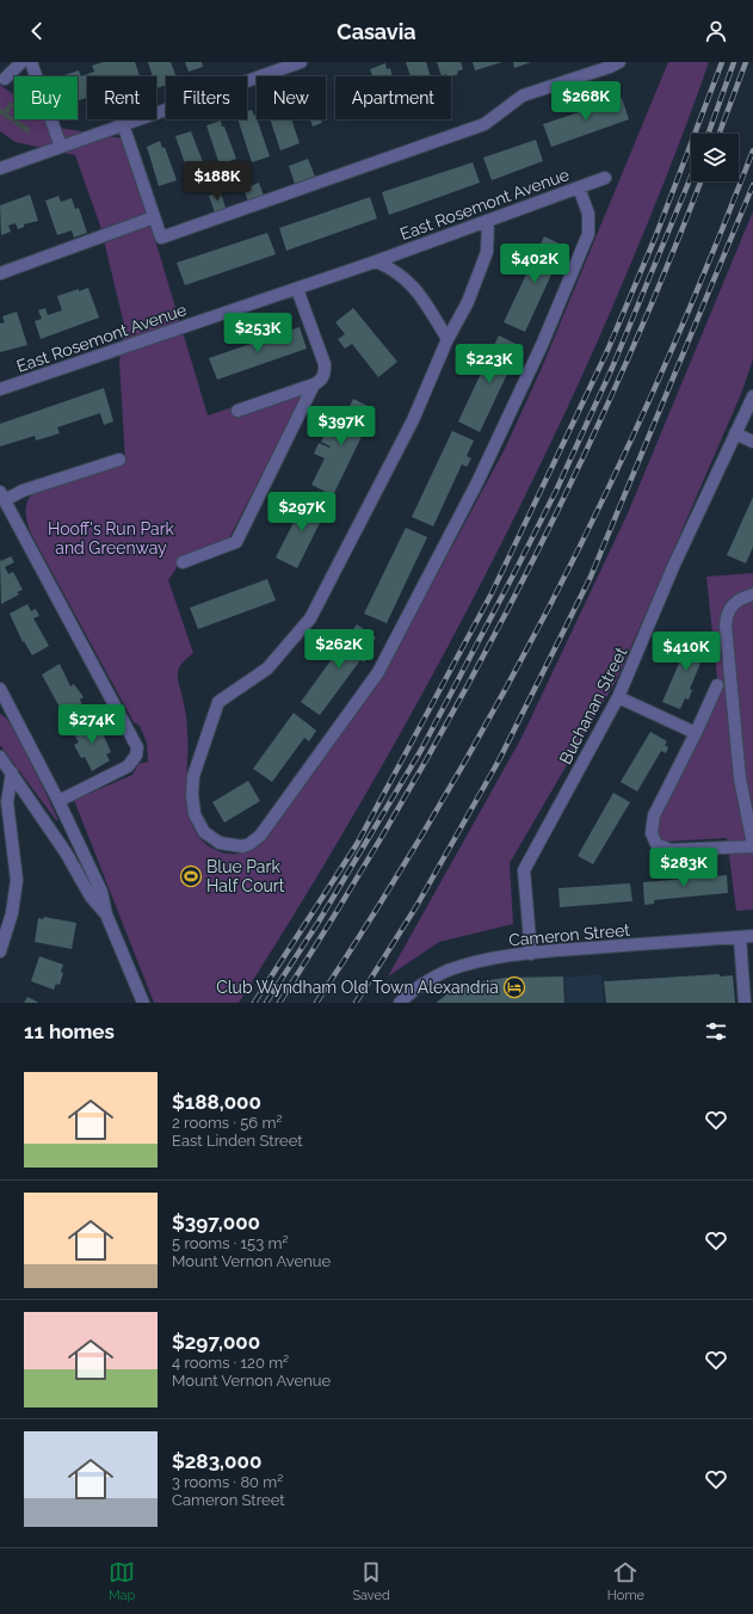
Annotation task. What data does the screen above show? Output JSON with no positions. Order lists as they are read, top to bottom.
{
  "streets": {
    "street": ["East Rosemont Avenue", "Buchanan Street", "Cameron Street"]
  },
  "crossings": [
    ["Buchanan Street", "Cameron Street"]
  ],
  "parks": ["Hooff's Run Park and Greenway"],
  "places": {
    "sports": ["Blue Park Half Court"],
    "hotel": ["Club Wyndham Old Town Alexandria"]
  },
  "page": {
    "header": "Casavia",
    "chip": [
      "Buy",
      "Rent",
      "Filters",
      "New",
      "Apartment"
    ],
    "price": [
      "$268K",
      "$188K",
      "$402K",
      "$253K",
      "$223K",
      "$397K",
      "$297K",
      "$262K",
      "$410K",
      "$274K",
      "$283K"
    ],
    "heading": "11 homes",
    "list": [
      {
        "name": "$188,000",
        "note": "2 rooms · 56 m² · East Linden Street"
      },
      {
        "name": "$397,000",
        "note": "5 rooms · 153 m² · Mount Vernon Avenue"
      },
      {
        "name": "$297,000",
        "note": "4 rooms · 120 m² · Mount Vernon Avenue"
      },
      {
        "name": "$283,000",
        "note": "3 rooms · 80 m² · Cameron Street"
      }
    ],
    "tabs": ["Map", "Saved", "Home"]
  }
}
